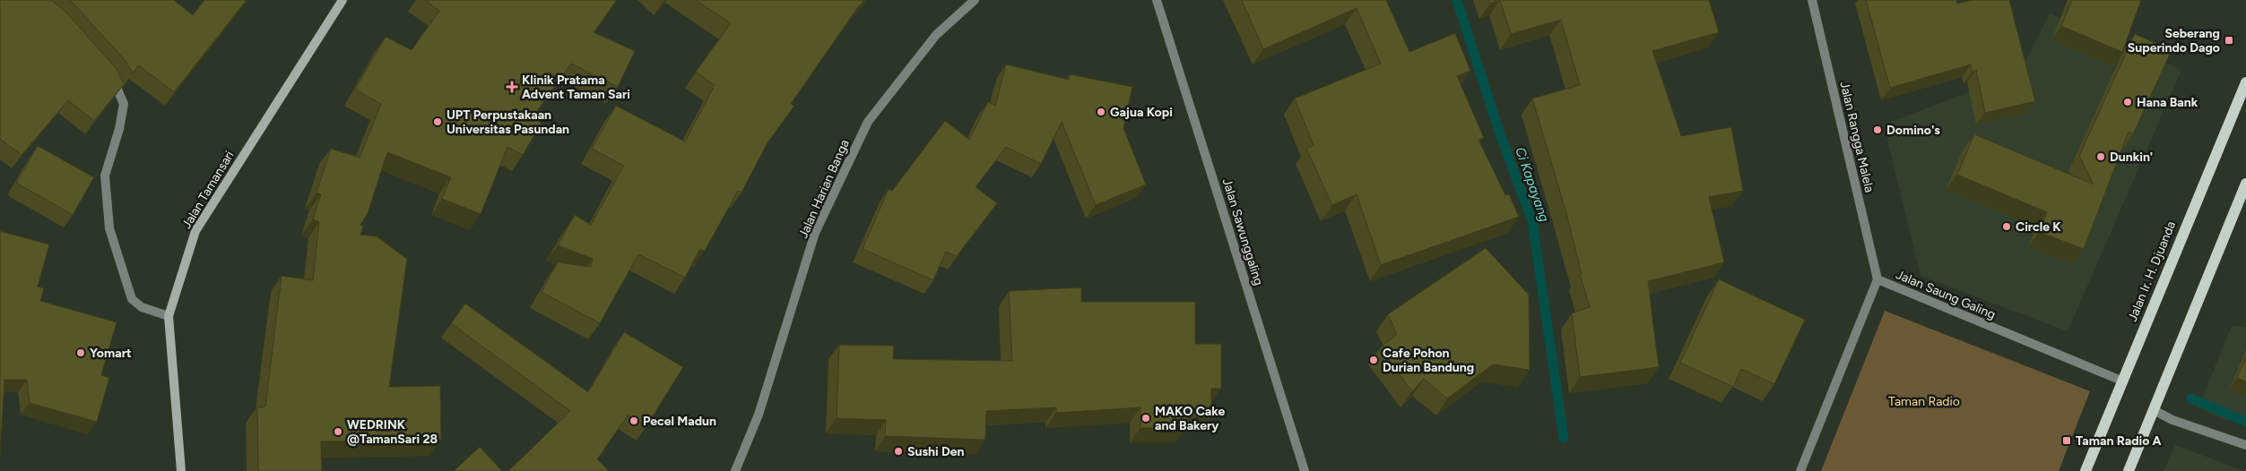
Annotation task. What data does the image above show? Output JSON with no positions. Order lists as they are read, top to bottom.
{
  "streets": {
    "main road": ["Jalan Tamansari", "Jalan Ir. H. Djuanda"],
    "street": [
      "Jalan Rangga Malela",
      "Jalan Harian Banga",
      "Jalan Sawunggaling",
      "Jalan Saung Galing"
    ]
  },
  "crossings": [
    ["Jalan Rangga Malela", "Jalan Saung Galing"],
    ["Jalan Ir. H. Djuanda", "Jalan Saung Galing"]
  ],
  "water": ["Ci Kapayang"],
  "parks": ["Taman Radio"],
  "places": {
    "transit": ["Seberang Superindo Dago", "Taman Radio A"],
    "health": ["Klinik Pratama Advent Taman Sari"],
    "other": [
      "Hana Bank",
      "Gajua Kopi",
      "UPT Perpustakaan Universitas Pasundan",
      "Domino's",
      "Dunkin'",
      "Circle K",
      "Yomart",
      "Cafe Pohon Durian Bandung",
      "MAKO Cake and Bakery",
      "Pecel Madun",
      "WEDRINK @TamanSari 28",
      "Sushi Den"
    ]
  }
}
